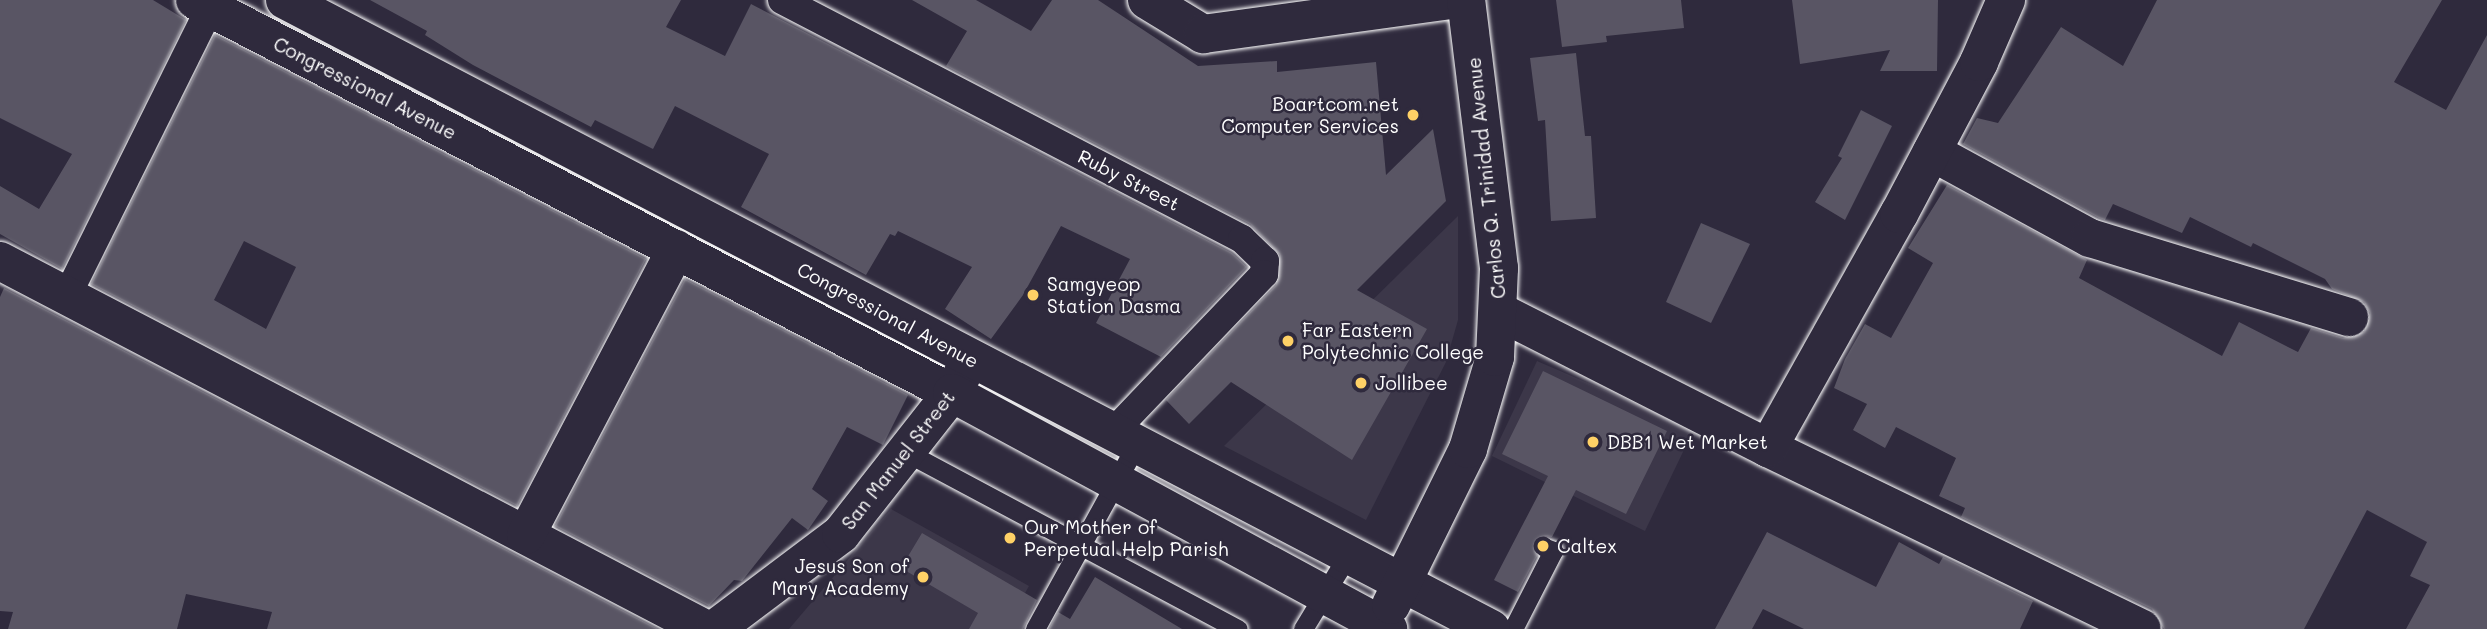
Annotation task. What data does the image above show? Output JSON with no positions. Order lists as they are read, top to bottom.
{
  "streets": {
    "street": [
      "Congressional Avenue",
      "Carlos Q. Trinidad Avenue",
      "Ruby Street",
      "San Manuel Street"
    ]
  },
  "crossings": [
    ["Congressional Avenue", "Carlos Q. Trinidad Avenue"],
    ["Congressional Avenue", "Ruby Street"],
    ["Congressional Avenue", "San Manuel Street"]
  ],
  "places": [
    "Boartcom.net Computer Services",
    "Samgyeop Station Dasma",
    "Far Eastern Polytechnic College",
    "Jollibee",
    "DBB1 Wet Market",
    "Our Mother of Perpetual Help Parish",
    "Caltex",
    "Jesus Son of Mary Academy"
  ]
}
